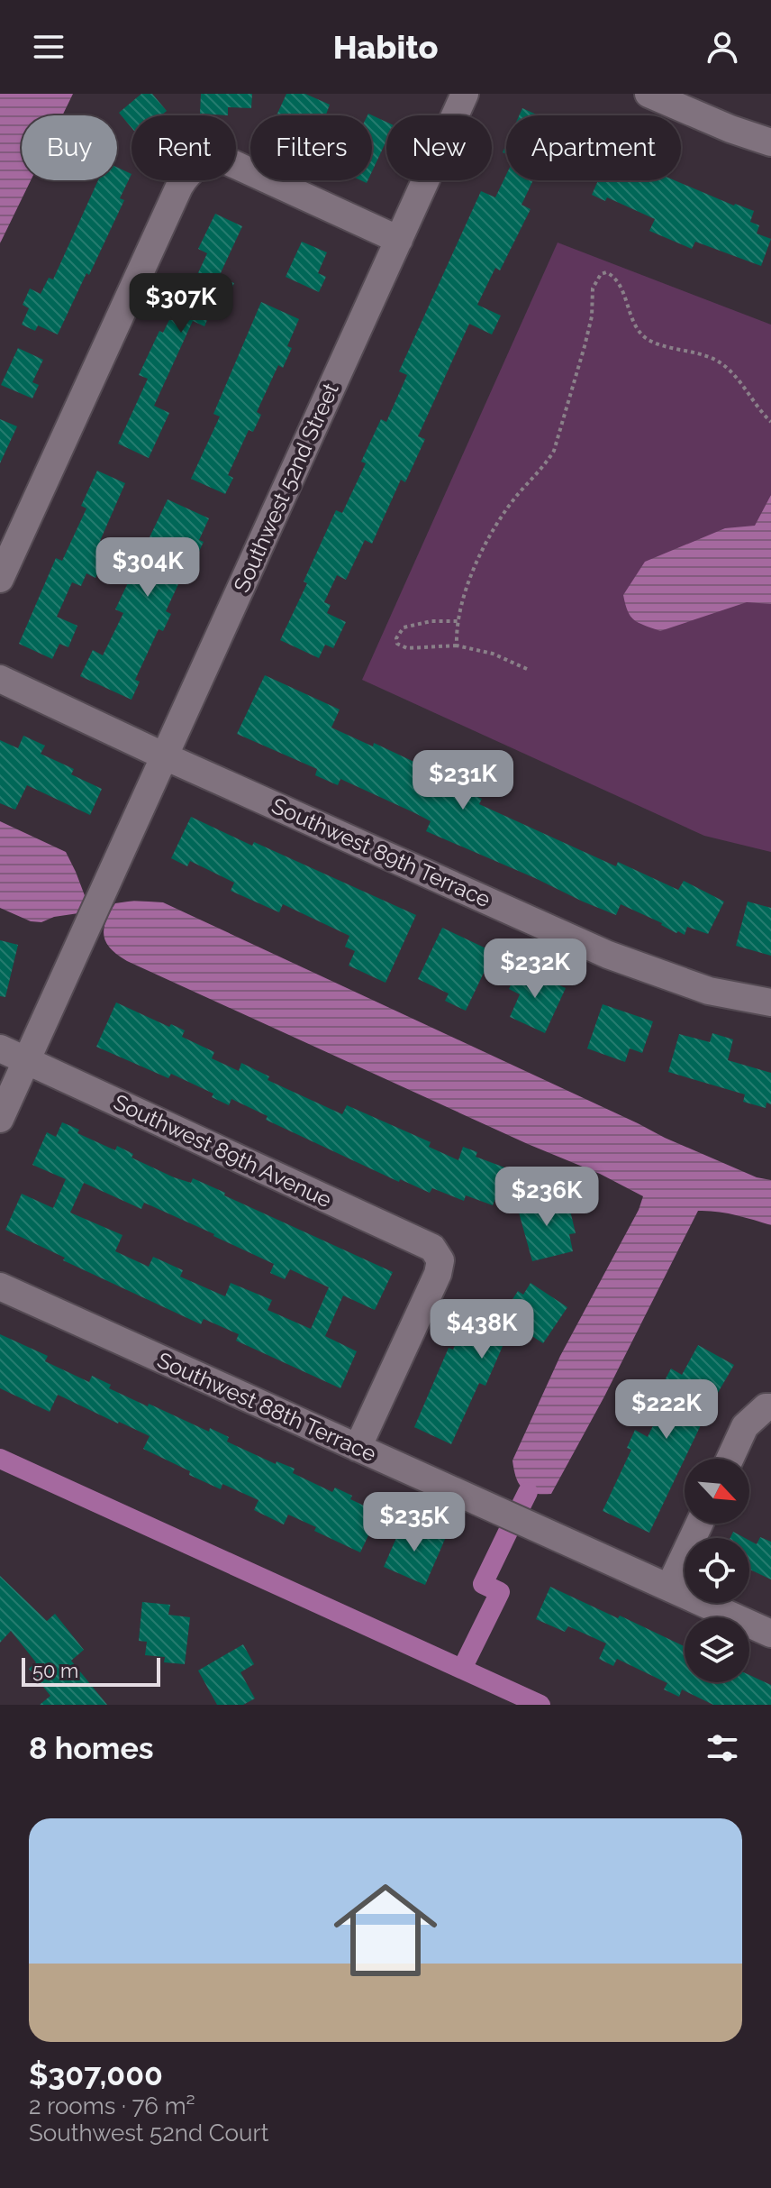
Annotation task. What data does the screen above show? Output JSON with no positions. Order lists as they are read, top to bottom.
{
  "streets": {
    "street": [
      "Southwest 52nd Street",
      "Southwest 89th Terrace",
      "Southwest 89th Avenue",
      "Southwest 88th Terrace"
    ]
  },
  "crossings": [
    ["Southwest 52nd Street", "Southwest 89th Terrace"],
    ["Southwest 52nd Street", "Southwest 89th Avenue"],
    ["Southwest 89th Avenue", "Southwest 88th Terrace"]
  ],
  "scale_bar": "50 m",
  "north": "bottom right",
  "page": {
    "header": "Habito",
    "chip": [
      "Buy",
      "Rent",
      "Filters",
      "New",
      "Apartment"
    ],
    "price": [
      "$307K",
      "$304K",
      "$231K",
      "$232K",
      "$236K",
      "$438K",
      "$222K",
      "$235K"
    ],
    "scale": "50 m",
    "heading": "8 homes",
    "list": [
      {
        "name": "$307,000",
        "note": "2 rooms · 76 m² · Southwest 52nd Court"
      }
    ]
  }
}
